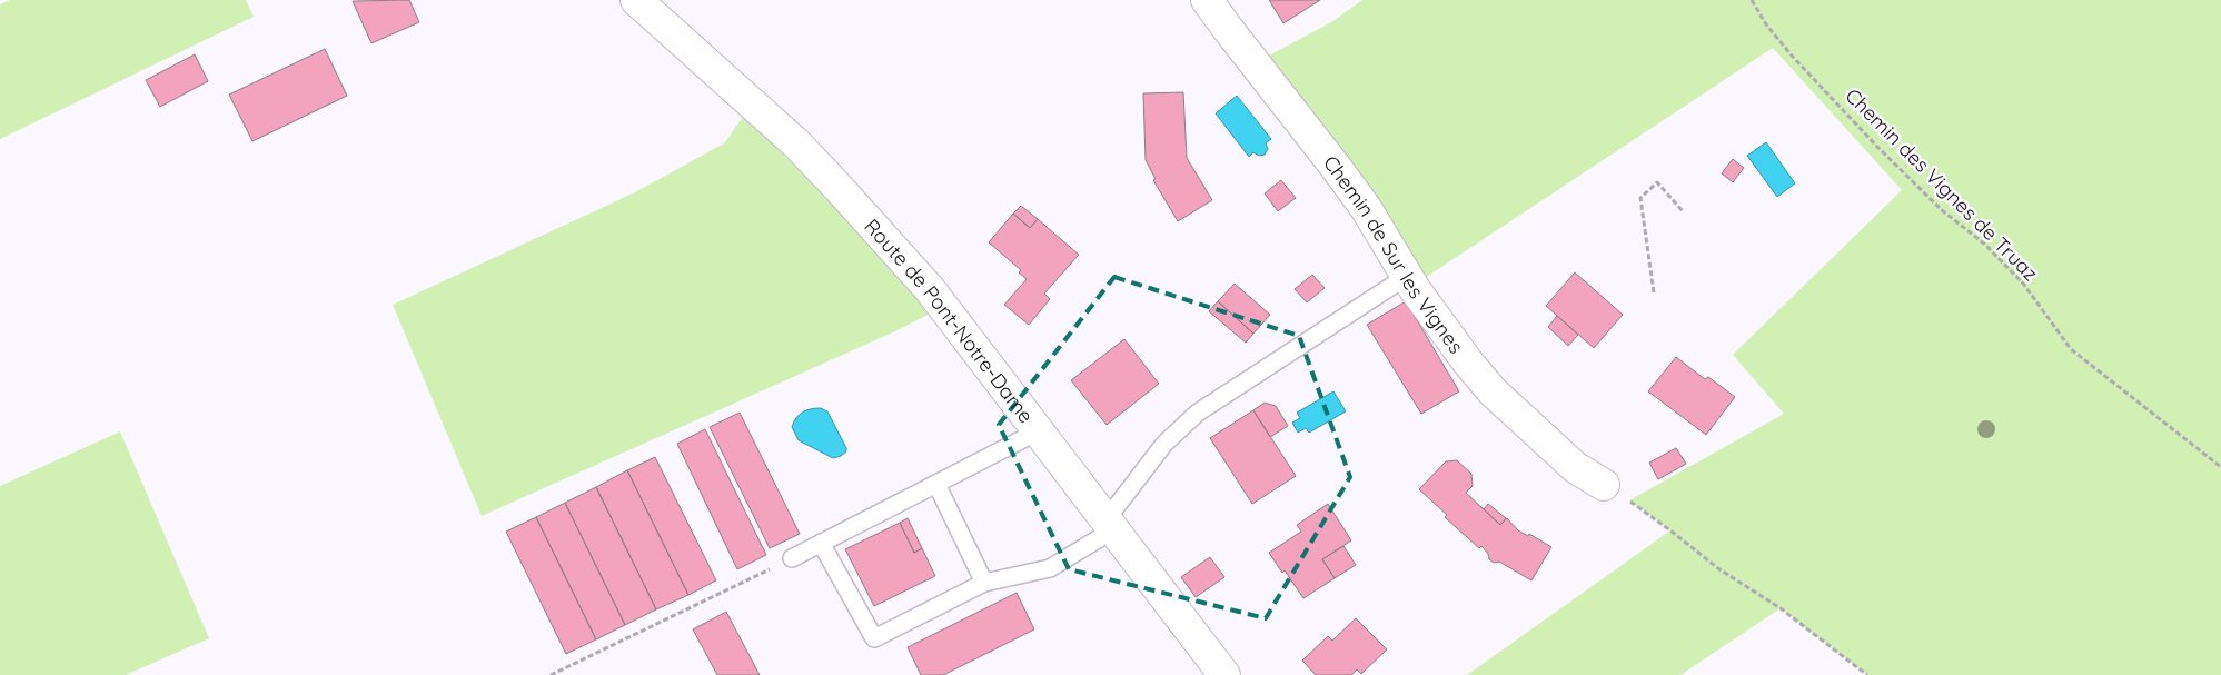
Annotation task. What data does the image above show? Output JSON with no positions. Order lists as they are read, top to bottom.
{
  "streets": {
    "street": ["Chemin de Sur les Vignes", "Route de Pont-Notre-Dame"],
    "path": ["Chemin des Vignes de Truaz"]
  }
}
